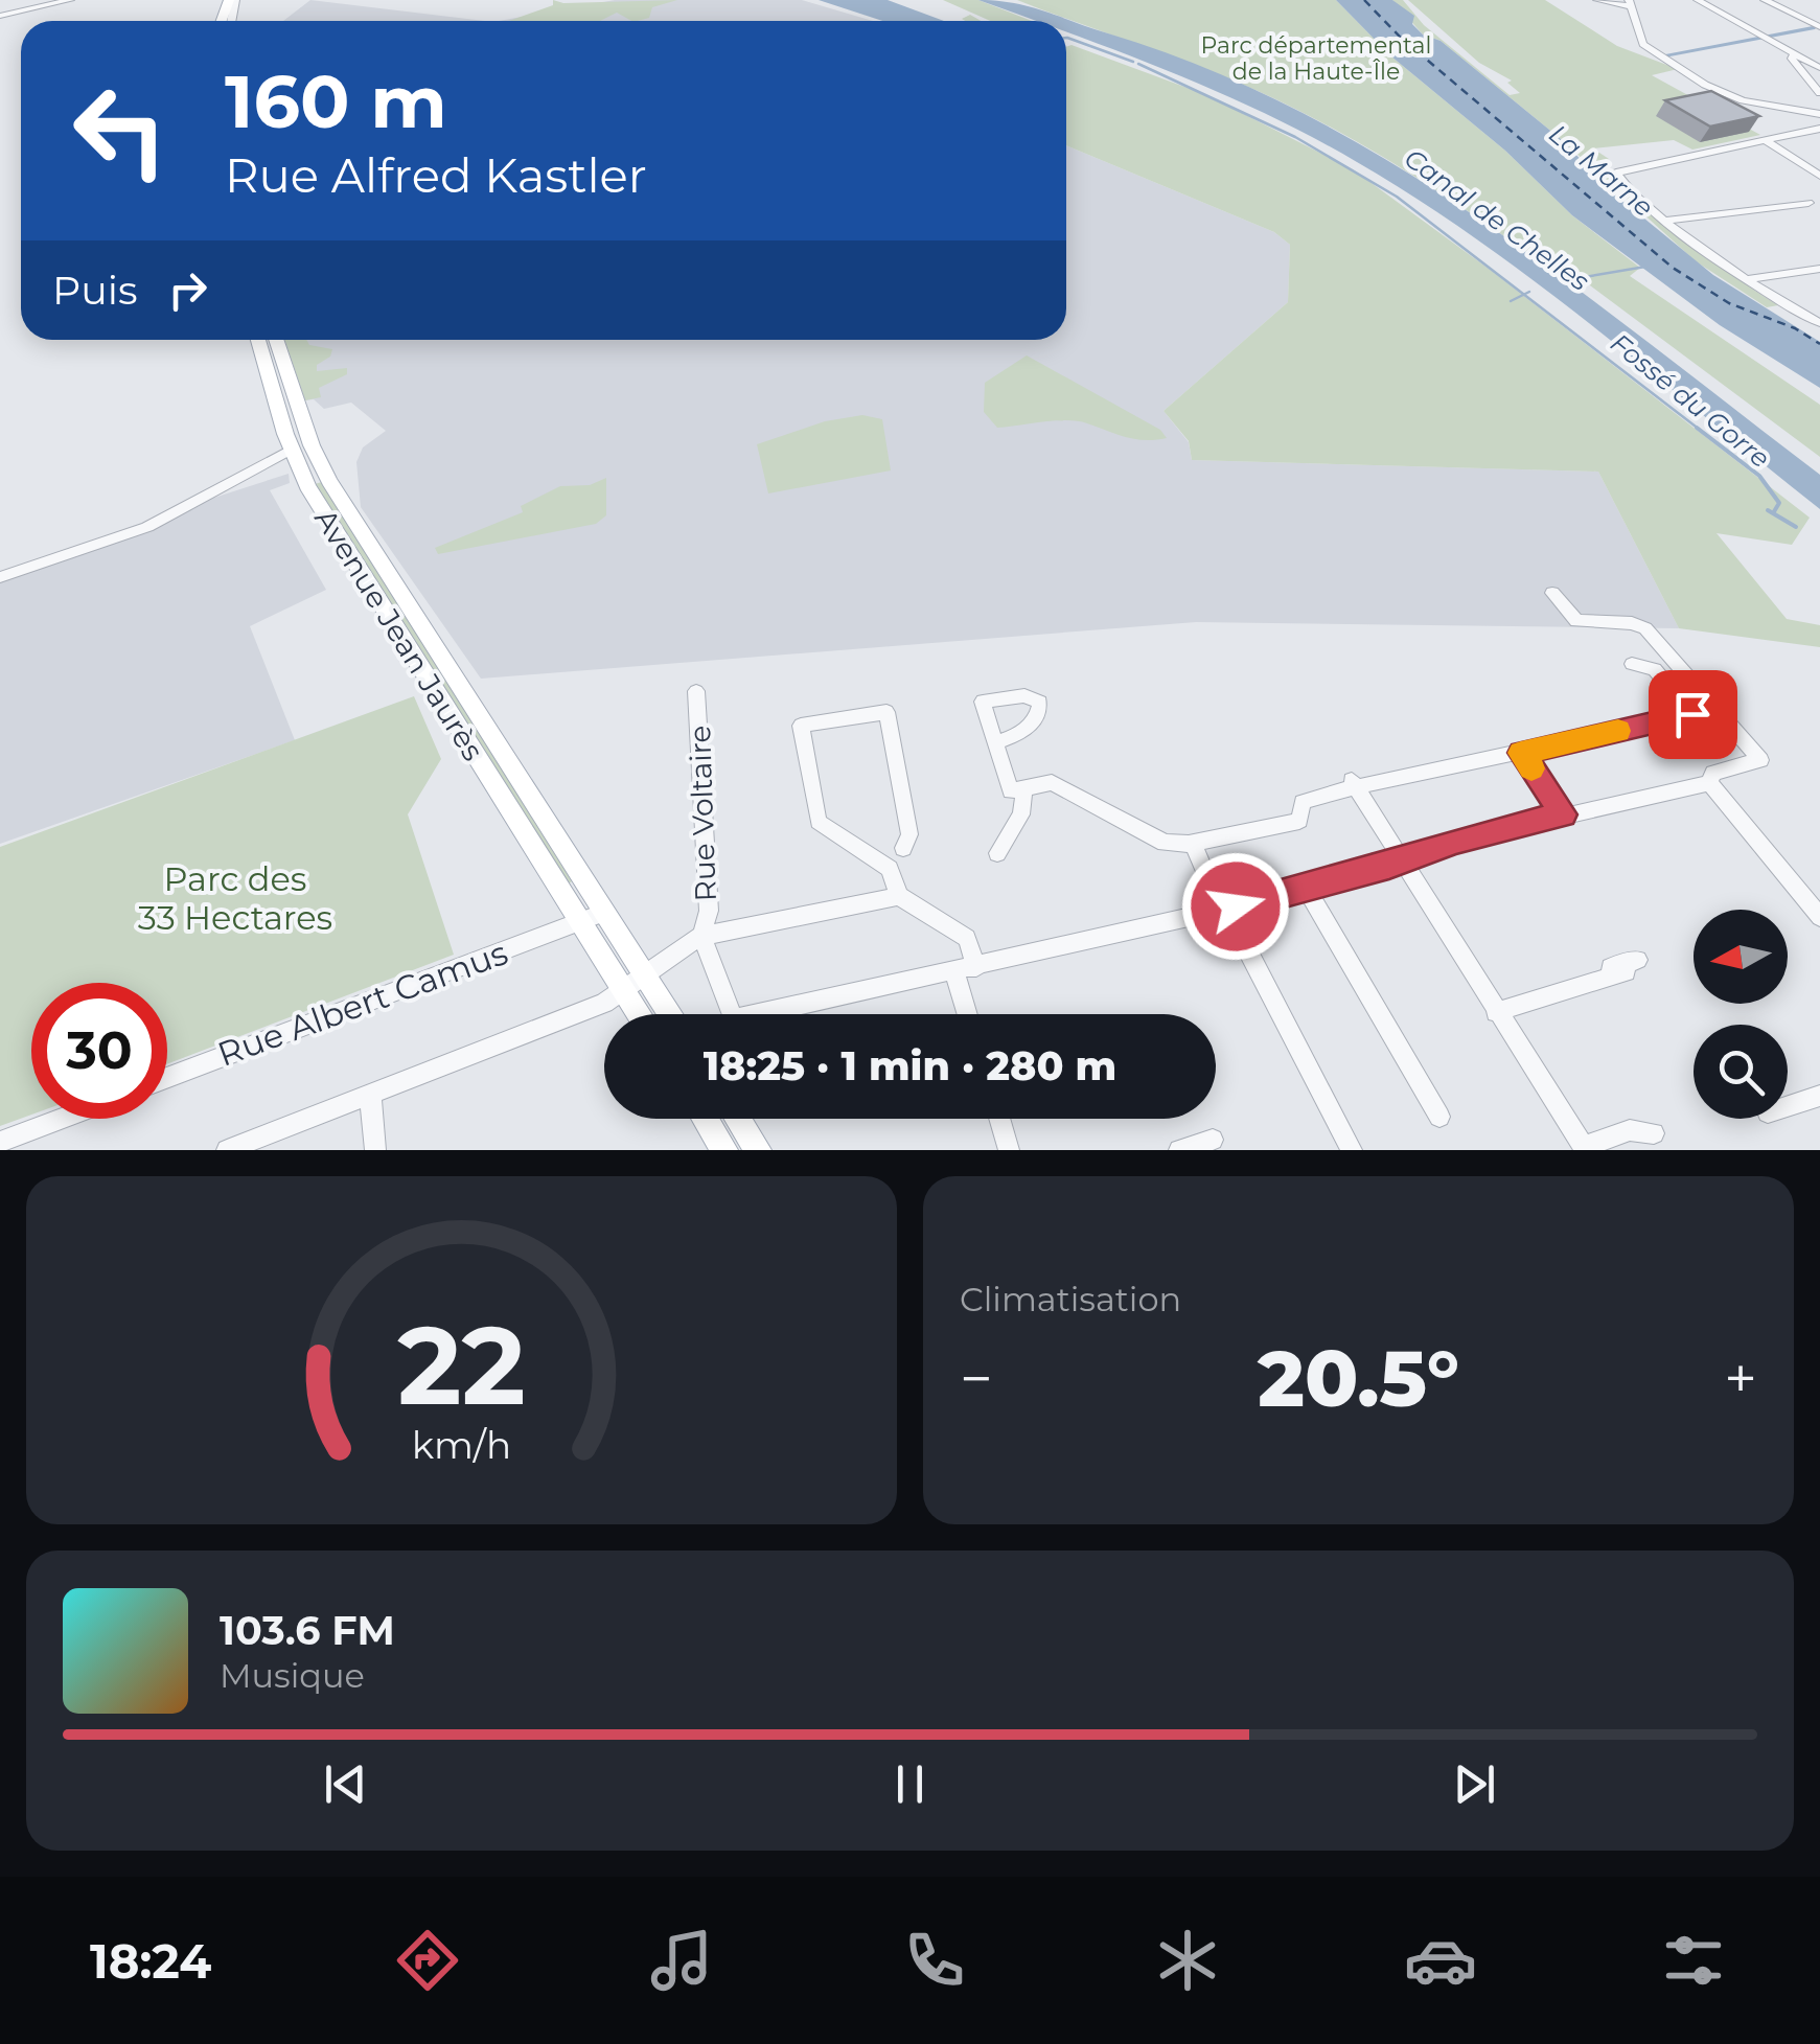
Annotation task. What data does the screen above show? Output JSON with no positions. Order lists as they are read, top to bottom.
{
  "streets": {
    "main road": ["Avenue Jean Jaurès"],
    "street": ["Rue Voltaire", "Rue Albert Camus"]
  },
  "crossings": [
    ["Avenue Jean Jaurès", "Rue Albert Camus"]
  ],
  "water": ["La Marne", "Canal de Chelles", "Fossé du Gorre"],
  "parks": ["Parc départemental de la Haute-Île", "Parc des 33 Hectares"],
  "north": "left",
  "page": {
    "turn": ["160 m", "Rue Alfred Kastler"],
    "then": "Puis",
    "limit": "30",
    "trip": "18:25 · 1 min · 280 m",
    "tile": "Climatisation",
    "heat": ["−", "20.5°", "+"],
    "song": ["103.6 FM", "Musique"],
    "tabs": "18:24",
    "gauge": ["22", "km/h"]
  }
}
